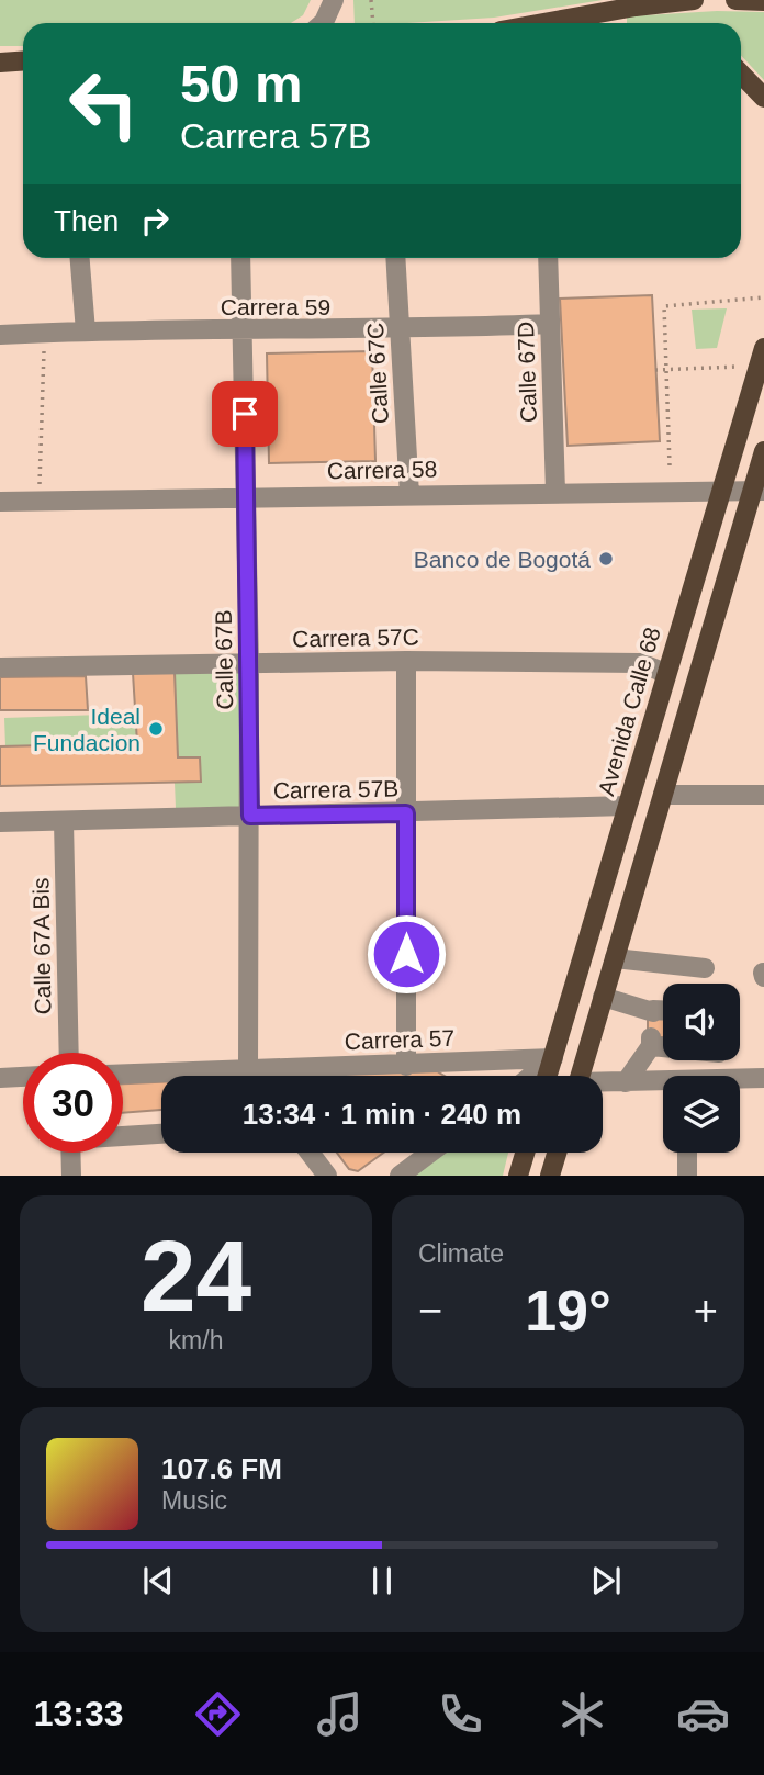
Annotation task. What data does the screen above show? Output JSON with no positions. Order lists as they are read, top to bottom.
{
  "streets": {
    "main road": ["Avenida Calle 68"],
    "street": [
      "Carrera 59",
      "Calle 67D",
      "Calle 67C",
      "Carrera 58",
      "Carrera 57C",
      "Calle 67B",
      "Carrera 57B",
      "Calle 67A Bis",
      "Carrera 57"
    ]
  },
  "crossings": [
    ["Carrera 59", "Calle 67D"],
    ["Carrera 59", "Calle 67C"],
    ["Carrera 59", "Calle 67B"],
    ["Calle 67D", "Carrera 58"],
    ["Calle 67C", "Carrera 58"],
    ["Carrera 58", "Calle 67B"],
    ["Carrera 58", "Avenida Calle 68"],
    ["Carrera 57C", "Calle 67B"],
    ["Carrera 57C", "Avenida Calle 68"],
    ["Calle 67B", "Carrera 57B"],
    ["Calle 67B", "Carrera 57"],
    ["Avenida Calle 68", "Carrera 57B"],
    ["Avenida Calle 68", "Carrera 57"],
    ["Carrera 57B", "Calle 67A Bis"]
  ],
  "places": ["Banco de Bogotá", "Ideal Fundacion"],
  "page": {
    "turn": ["50 m", "Carrera 57B"],
    "then": "Then",
    "limit": "30",
    "trip": "13:34 · 1 min · 240 m",
    "tile": [
      ["24", "km/h"],
      "Climate"
    ],
    "heat": ["−", "19°", "+"],
    "song": ["107.6 FM", "Music"],
    "tabs": "13:33"
  }
}
